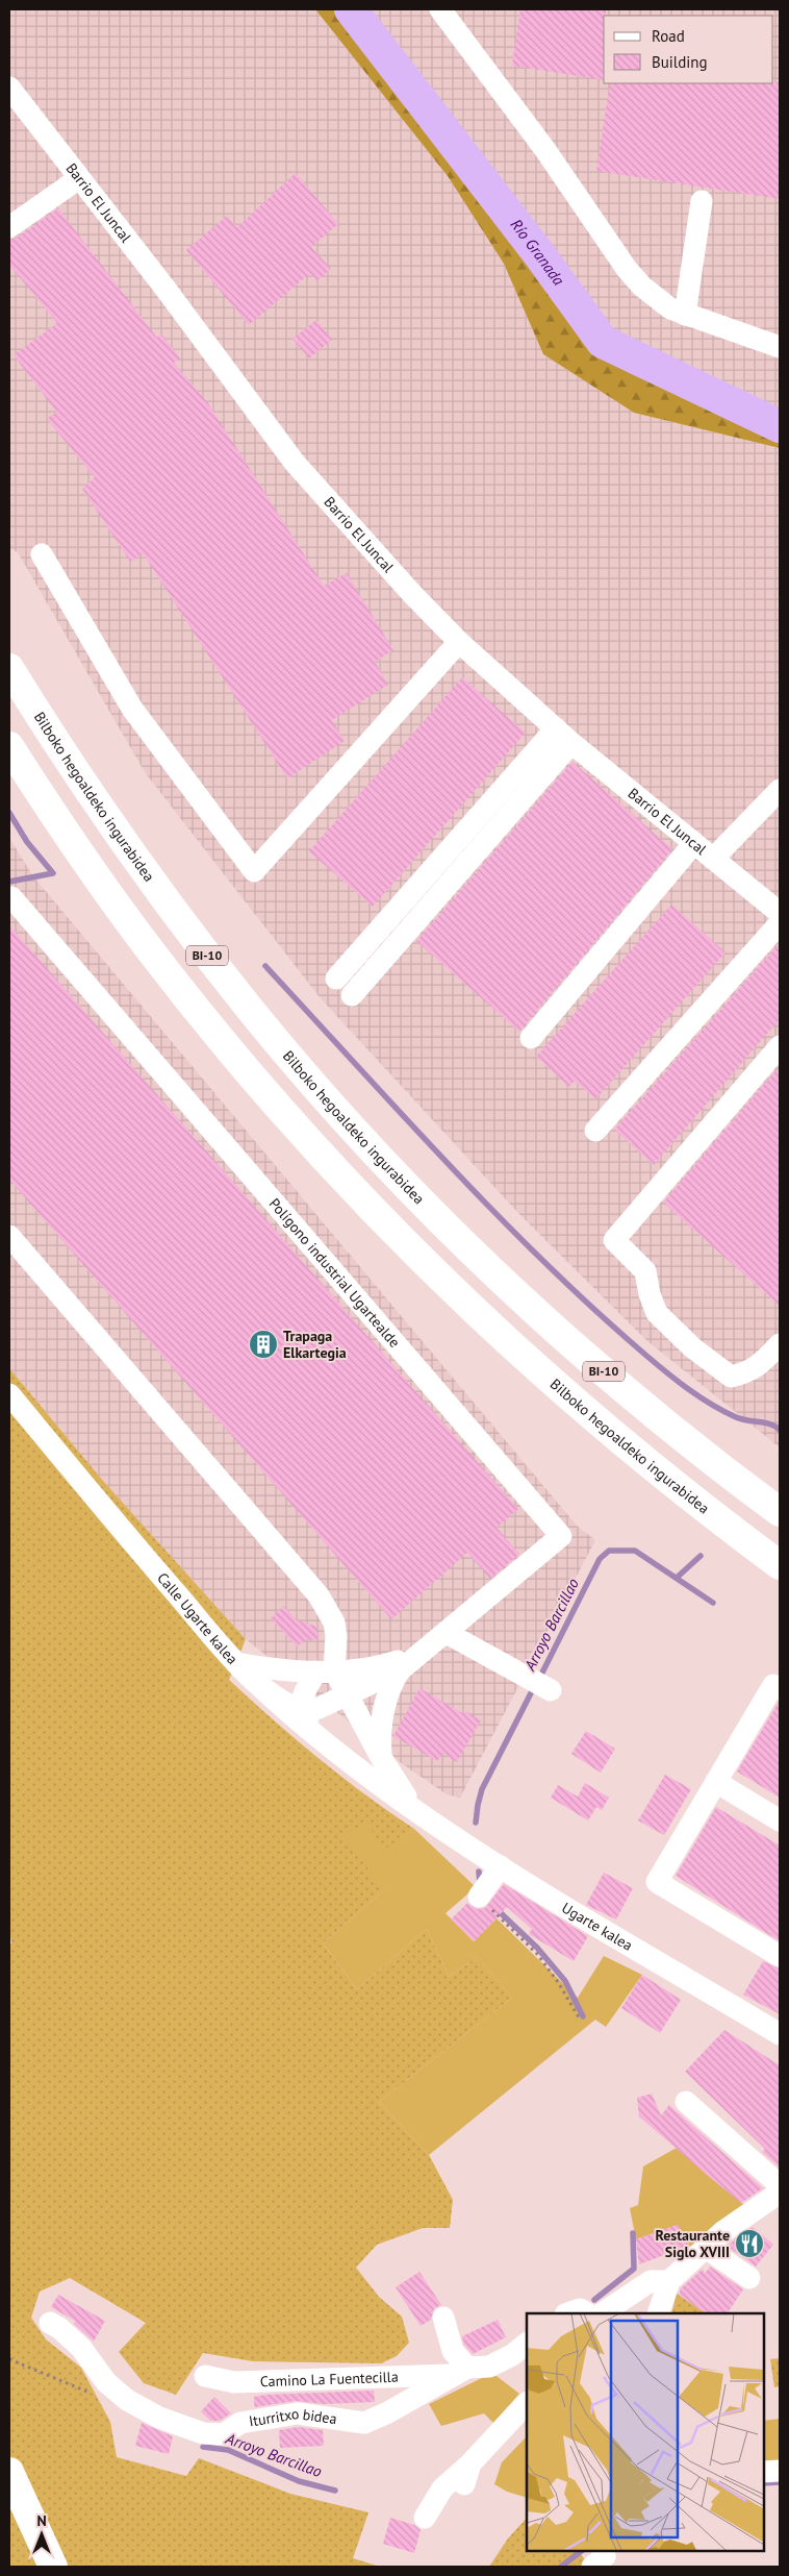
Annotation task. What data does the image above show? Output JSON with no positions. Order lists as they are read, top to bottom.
{
  "streets": {
    "highway": ["Bilboko hegoaldeko ingurabidea", "BI-10"],
    "street": [
      "Barrio El Juncal",
      "Polígono industrial Ugartealde",
      "Calle Ugarte kalea",
      "Ugarte kalea",
      "Camino La Fuentecilla",
      "Iturritxo bidea"
    ]
  },
  "crossings": [
    ["Polígono industrial Ugartealde", "Calle Ugarte kalea"],
    ["Calle Ugarte kalea", "Ugarte kalea"],
    ["Camino La Fuentecilla", "Iturritxo bidea"]
  ],
  "water": ["Río Granada", "Arroyo Barcillao"],
  "places": {
    "building": ["Trapaga Elkartegia"],
    "restaurant": ["Restaurante Siglo XVIII"]
  },
  "legend": ["Road", "Building"],
  "north": "top"
}
